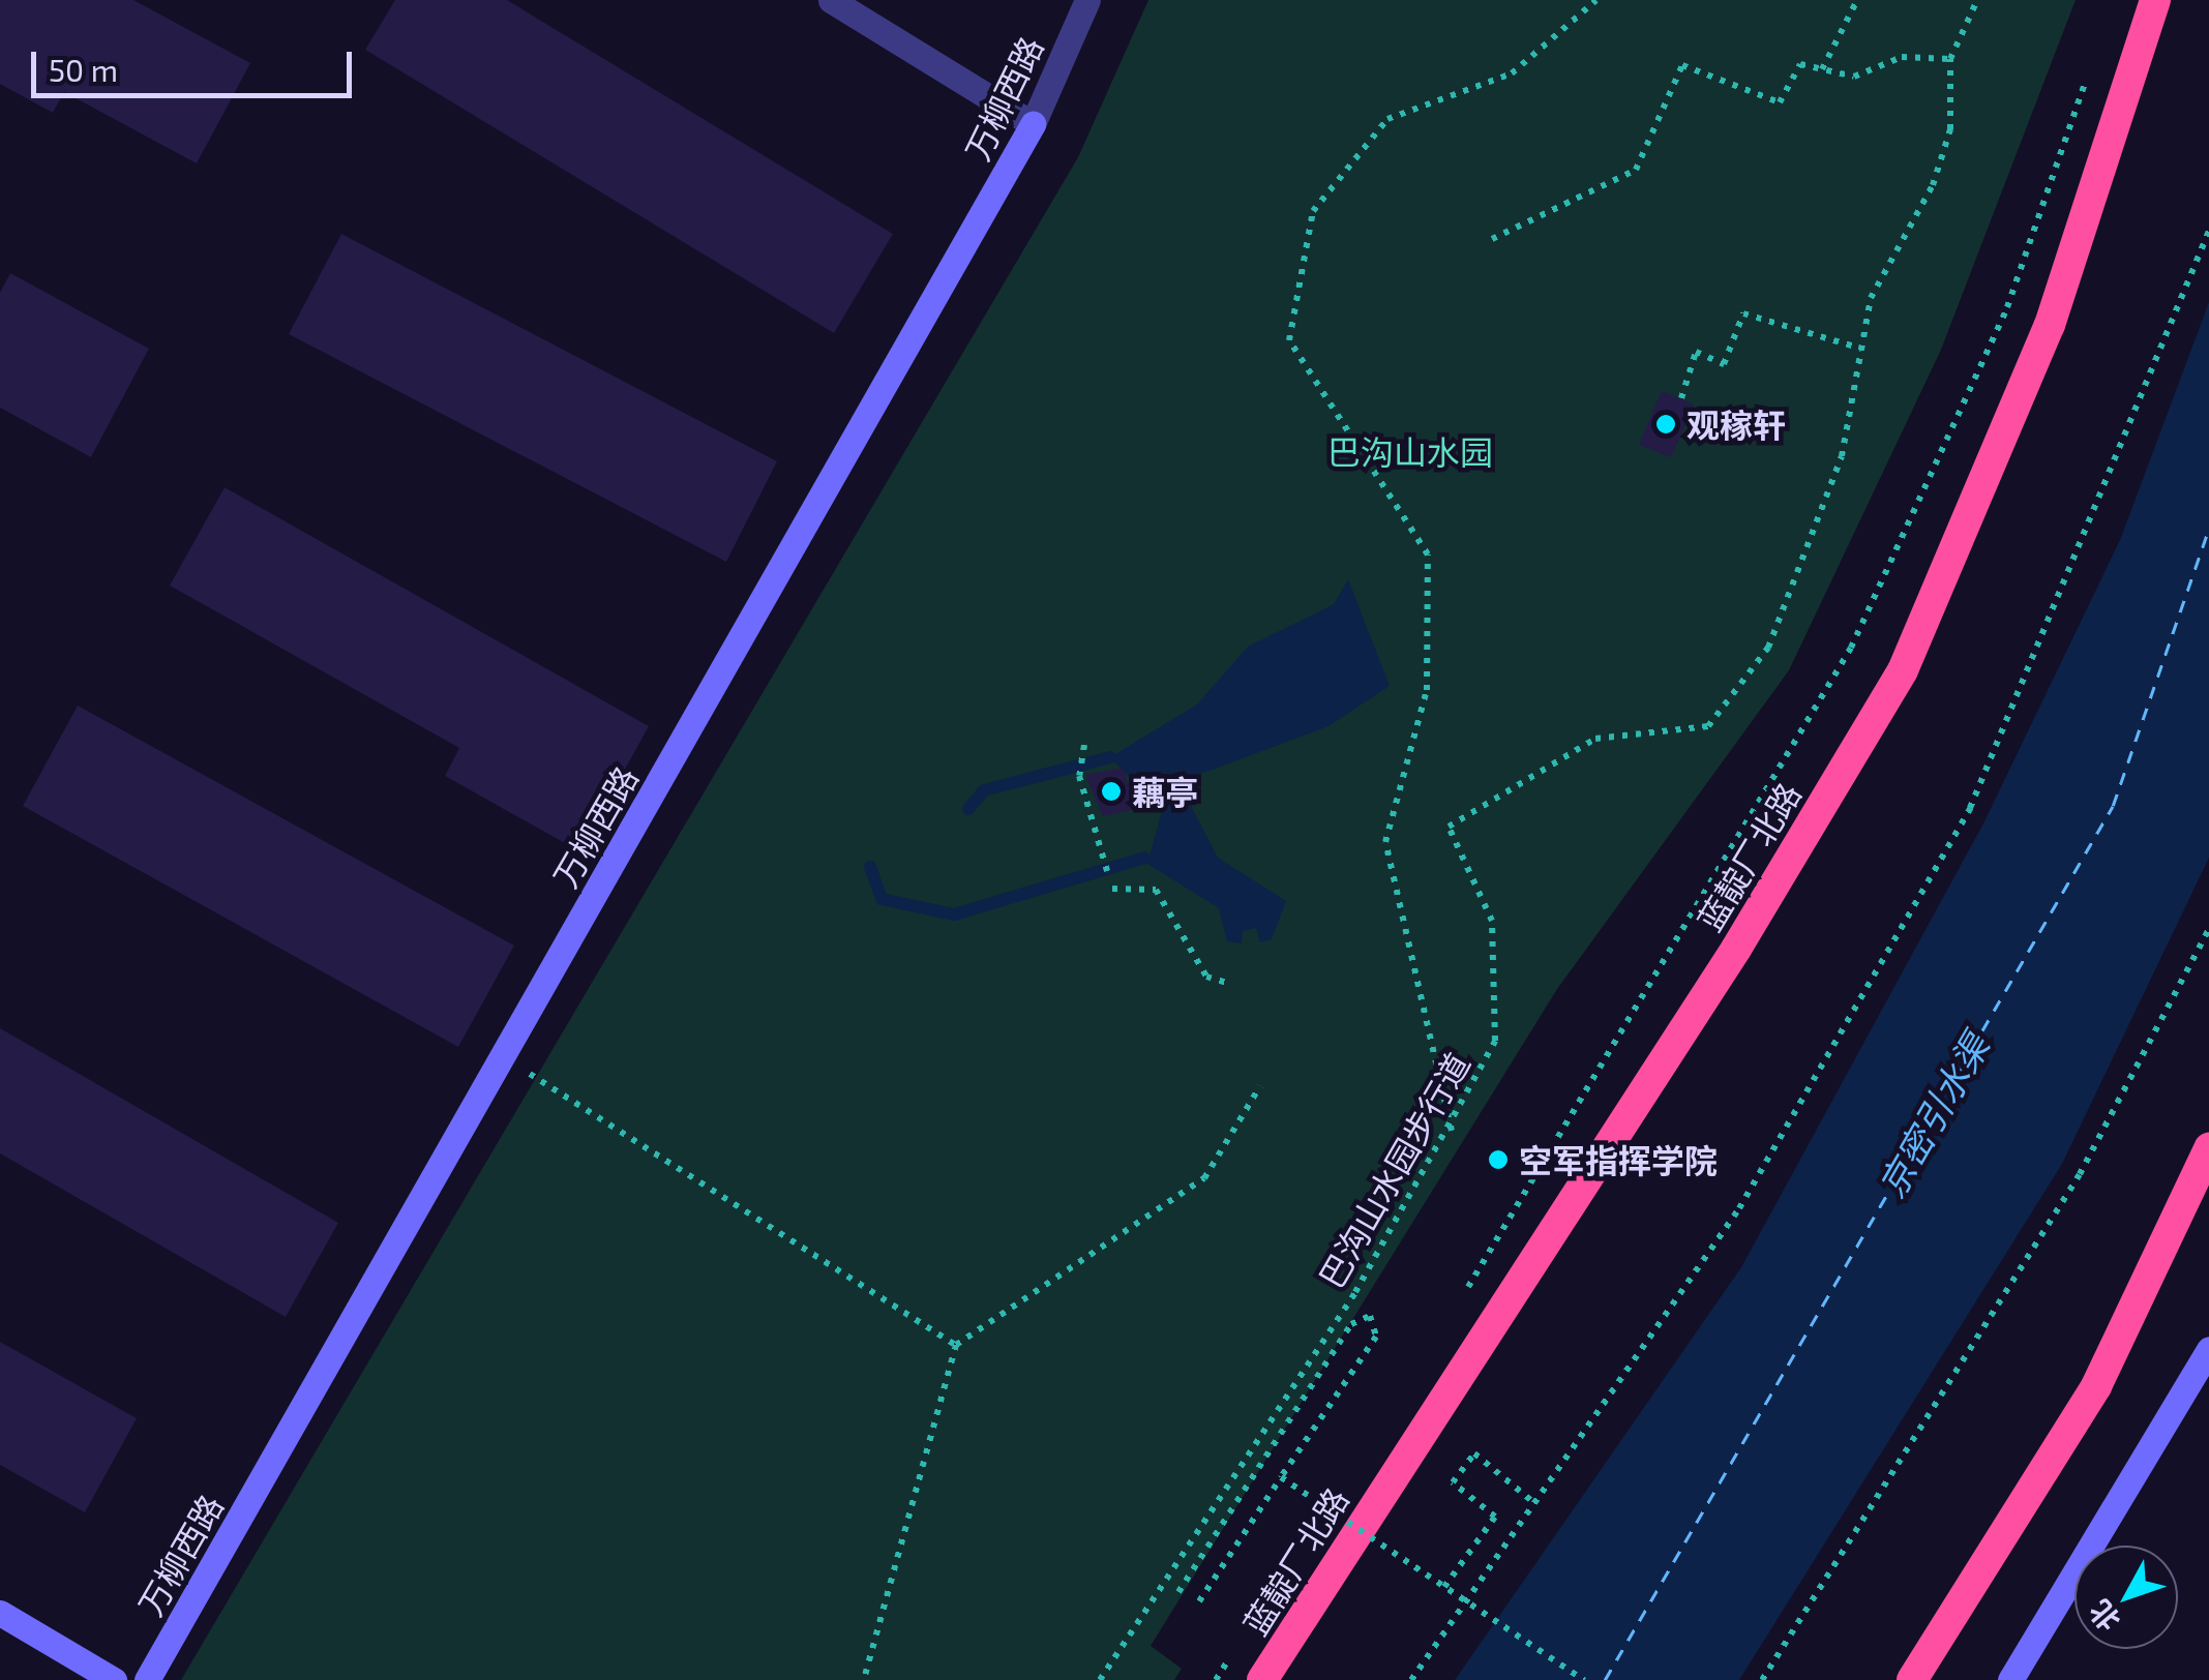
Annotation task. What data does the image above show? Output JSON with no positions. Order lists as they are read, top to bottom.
{
  "streets": {
    "highway": ["蓝靛厂北路"],
    "street": ["万柳西路"],
    "path": ["巴沟山水园步行道"]
  },
  "water": ["京密引水渠"],
  "parks": ["巴沟山水园"],
  "places": ["观稼轩", "藕亭", "空军指挥学院"],
  "scale_bar": "50 m",
  "north": "bottom left"
}
